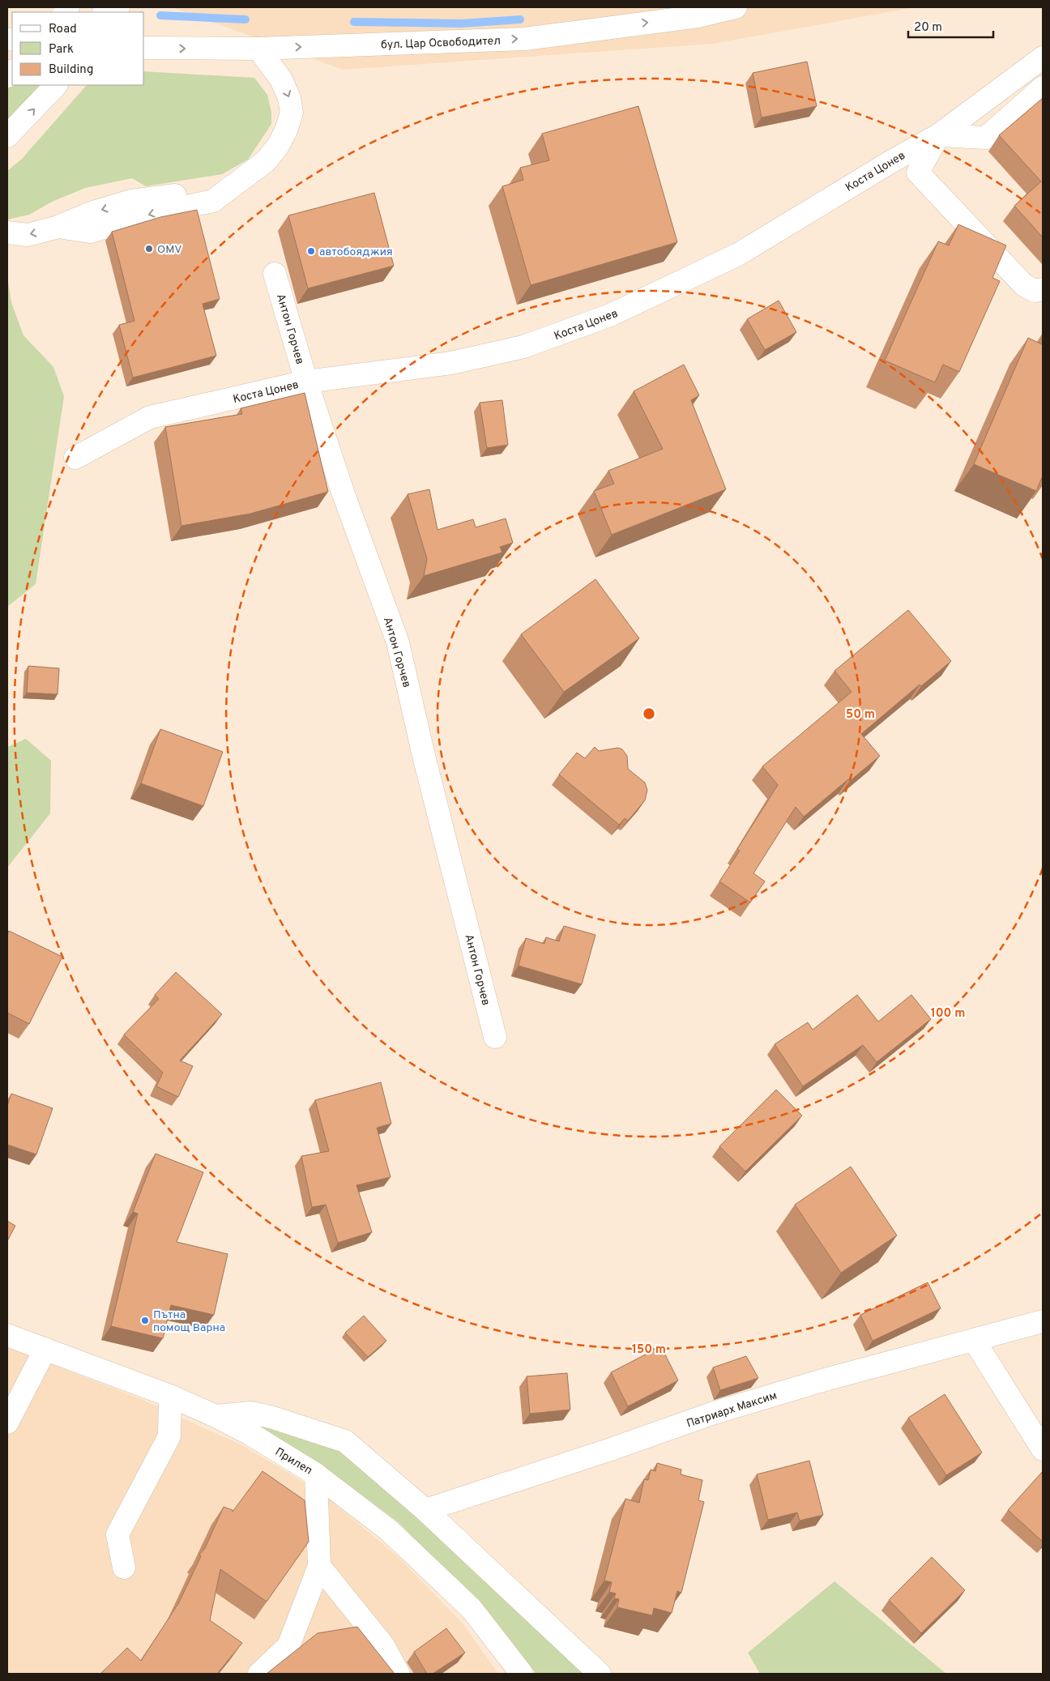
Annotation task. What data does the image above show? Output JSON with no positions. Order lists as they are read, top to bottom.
{
  "streets": {
    "street": [
      "бул. Цар Освободител",
      "Коста Цонев",
      "Антон Горчев",
      "Патриарх Максим",
      "Прилеп"
    ]
  },
  "crossings": [
    ["Коста Цонев", "Антон Горчев"]
  ],
  "one_way": ["бул. Цар Освободител"],
  "places": ["OMV", "автобояджия", "Пътна помощ Варна"],
  "legend": ["Road", "Park", "Building"],
  "scale_bar": "20 m",
  "rings": ["50 m", "100 m", "150 m"]
}
